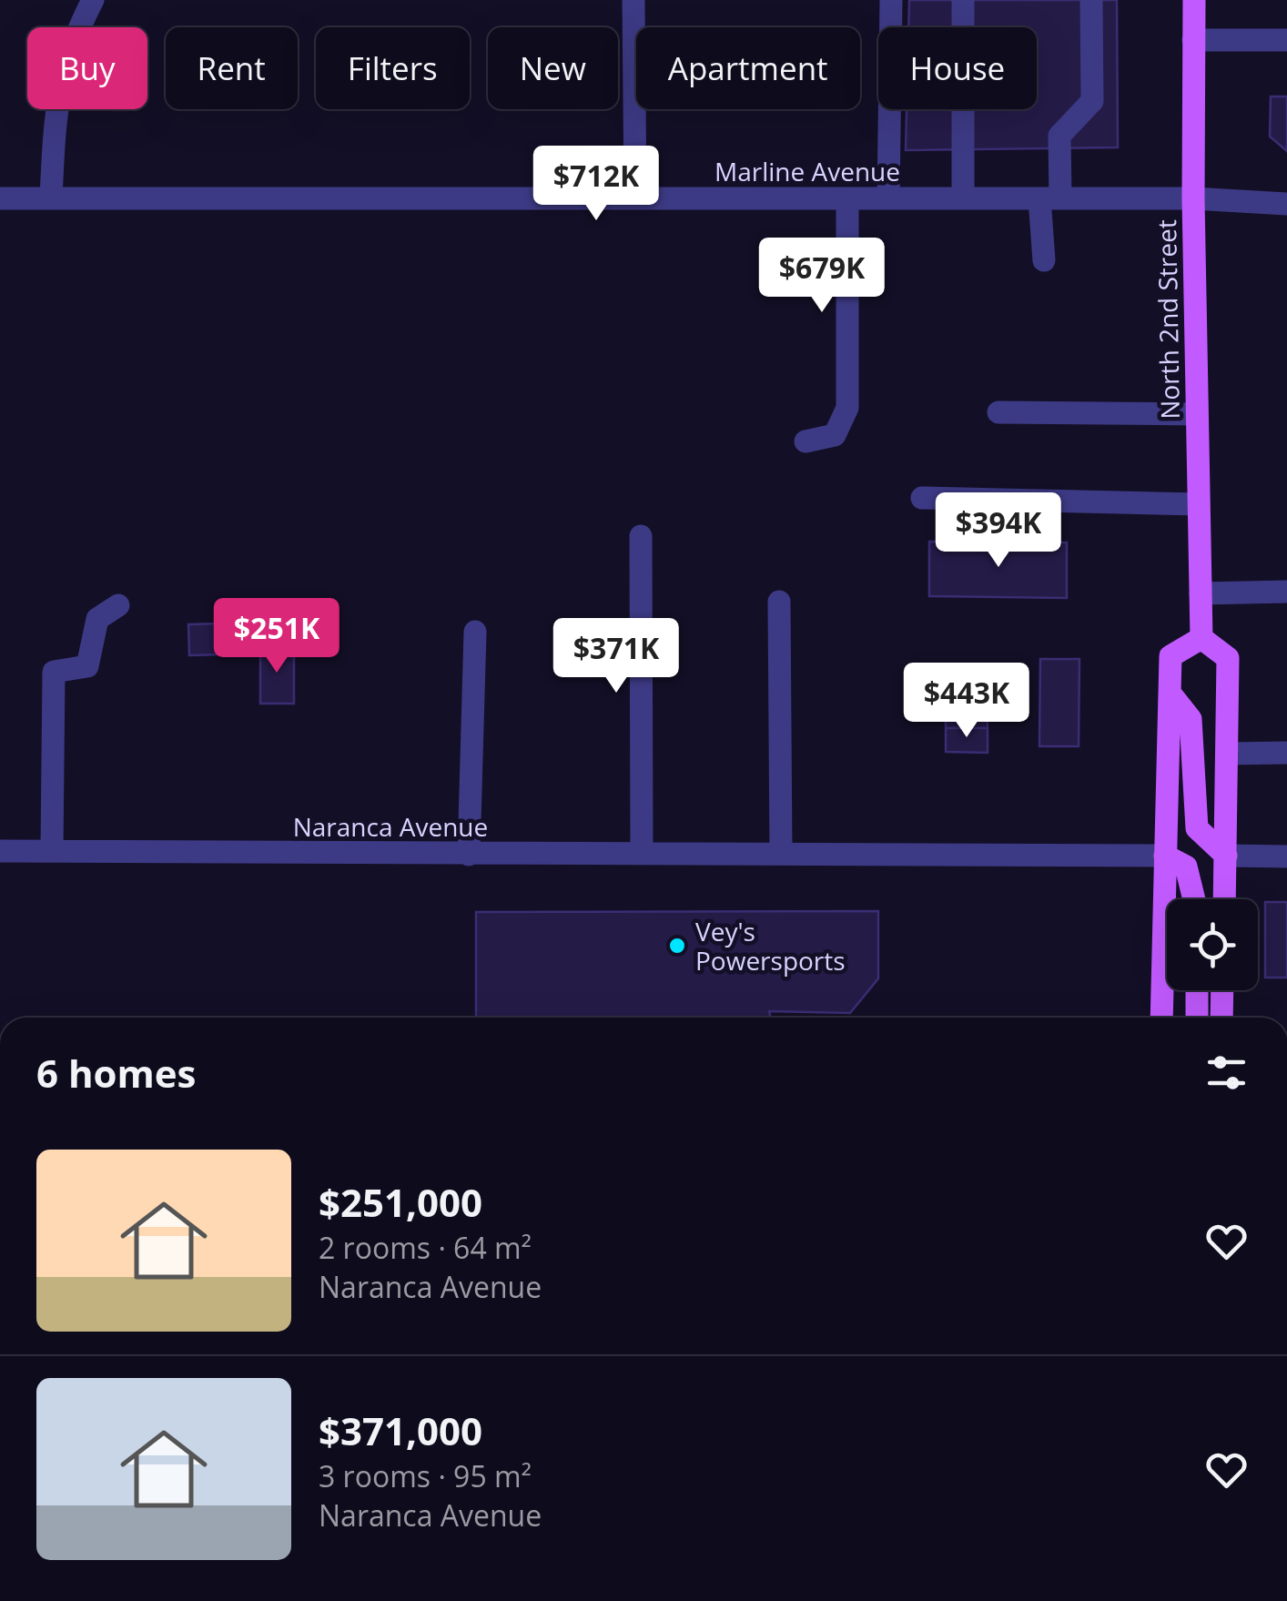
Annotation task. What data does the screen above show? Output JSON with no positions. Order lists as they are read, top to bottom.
{
  "streets": {
    "main road": ["North 2nd Street"],
    "street": ["Marline Avenue", "Naranca Avenue"]
  },
  "crossings": [
    ["Marline Avenue", "North 2nd Street"]
  ],
  "places": ["Vey's Powersports"],
  "page": {
    "chip": [
      "Buy",
      "Rent",
      "Filters",
      "New",
      "Apartment",
      "House"
    ],
    "price": [
      "$712K",
      "$679K",
      "$394K",
      "$251K",
      "$371K",
      "$443K"
    ],
    "heading": "6 homes",
    "list": [
      {
        "name": "$251,000",
        "note": "2 rooms · 64 m² · Naranca Avenue"
      },
      {
        "name": "$371,000",
        "note": "3 rooms · 95 m² · Naranca Avenue"
      }
    ]
  }
}
